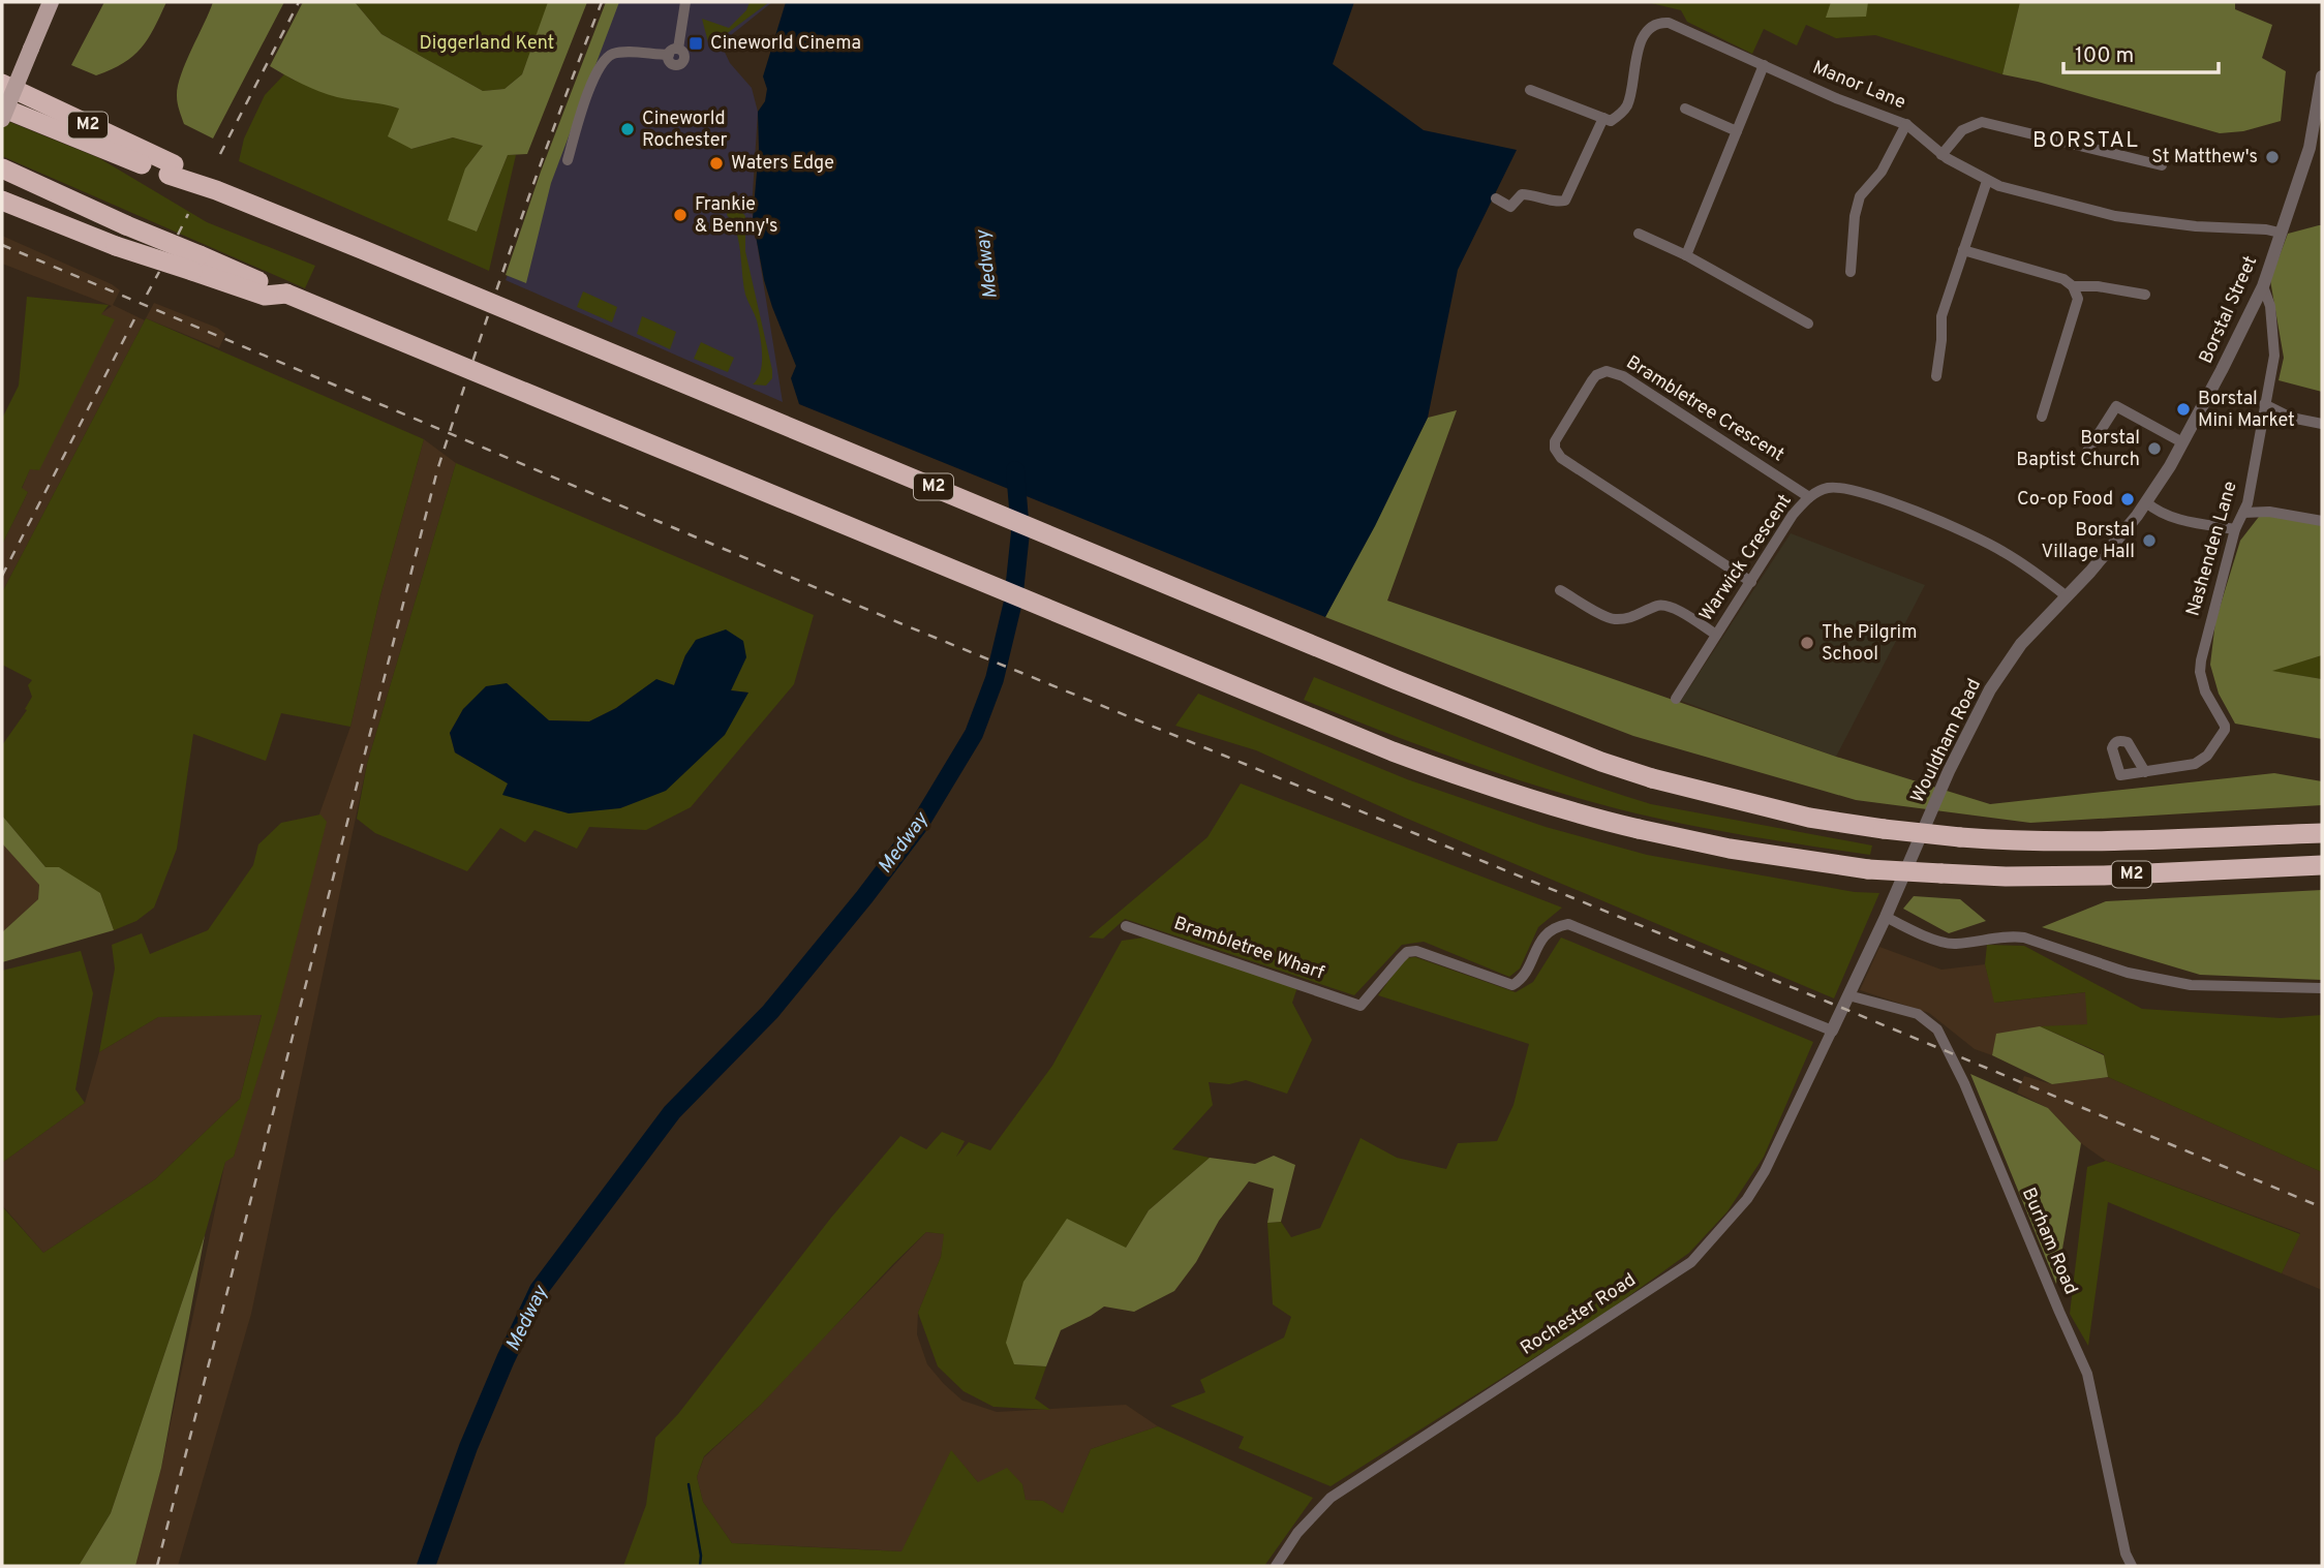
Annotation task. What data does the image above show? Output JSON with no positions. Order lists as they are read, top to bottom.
{
  "streets": {
    "highway": ["M2"],
    "street": [
      "Manor Lane",
      "Borstal Street",
      "Brambletree Crescent",
      "Nashenden Lane",
      "Warwick Crescent",
      "Wouldham Road",
      "Brambletree Wharf",
      "Burham Road",
      "Rochester Road"
    ]
  },
  "crossings": [
    ["Manor Lane", "Borstal Street"],
    ["Borstal Street", "Nashenden Lane"],
    ["Borstal Street", "Wouldham Road"],
    ["Brambletree Crescent", "Warwick Crescent"],
    ["Warwick Crescent", "Wouldham Road"],
    ["Wouldham Road", "Brambletree Wharf"],
    ["Wouldham Road", "Burham Road"],
    ["Wouldham Road", "Rochester Road"],
    ["Brambletree Wharf", "Rochester Road"]
  ],
  "districts": ["BORSTAL"],
  "water": ["Medway"],
  "parks": ["Diggerland Kent"],
  "places": {
    "transit": ["Cineworld Cinema"],
    "other": [
      "Cineworld Rochester",
      "St Matthew's",
      "Waters Edge",
      "Frankie & Benny's",
      "Borstal Mini Market",
      "Borstal Baptist Church",
      "Co-op Food",
      "Borstal Village Hall",
      "The Pilgrim School"
    ]
  },
  "scale_bar": "100 m"
}
